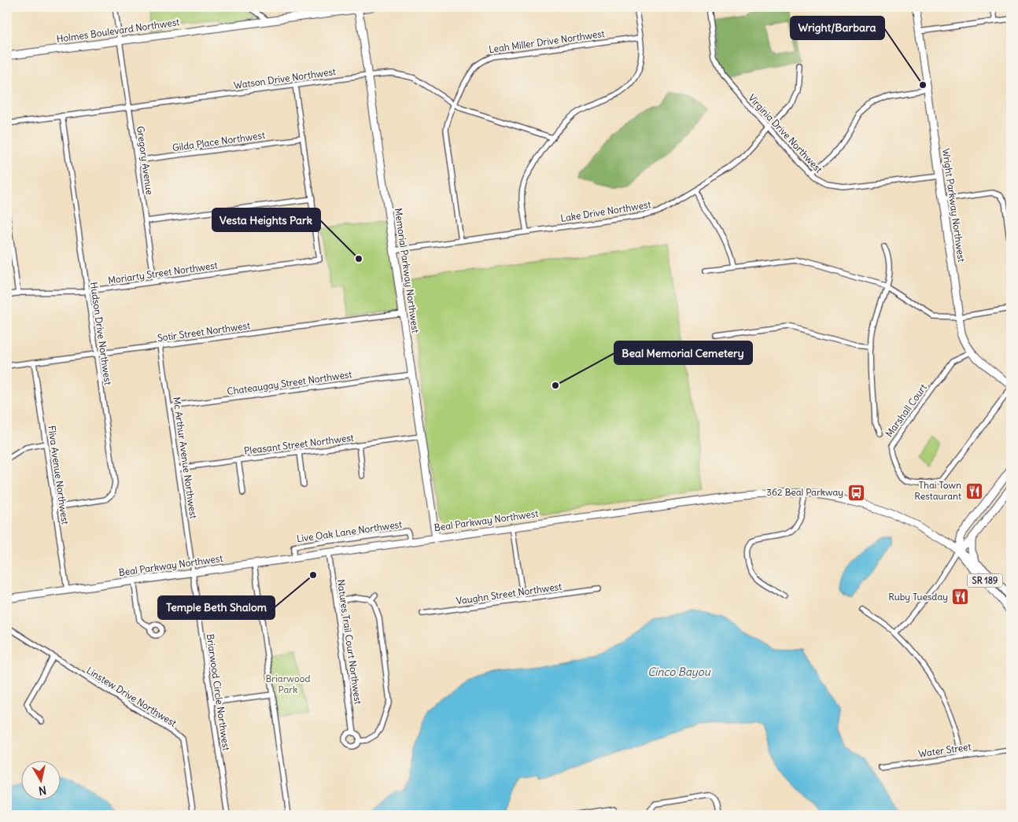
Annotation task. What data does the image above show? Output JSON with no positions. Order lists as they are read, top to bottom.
{
  "streets": {
    "main road": [
      "Holmes Boulevard Northwest",
      "Wright Parkway Northwest",
      "Memorial Parkway Northwest",
      "Beal Parkway Northwest",
      "SR 189"
    ],
    "street": [
      "Leah Miller Drive Northwest",
      "Watson Drive Northwest",
      "Virginia Drive Northwest",
      "Gilda Place Northwest",
      "Gregory Avenue",
      "Lake Drive Northwest",
      "Moriarty Street Northwest",
      "Sotir Street Northwest",
      "Hudson Drive Northwest",
      "Chateaugay Street Northwest",
      "Marshall Court",
      "Pleasant Street Northwest",
      "Mc Arthur Avenue Northwest",
      "Fliva Avenue Northwest",
      "Live Oak Lane Northwest",
      "Vaughn Street Northwest",
      "Natures Trail Court Northwest",
      "Briarwood Circle Northwest",
      "Linstew Drive Northwest",
      "Water Street"
    ]
  },
  "crossings": [
    ["Holmes Boulevard Northwest", "Gregory Avenue"],
    ["Holmes Boulevard Northwest", "Memorial Parkway Northwest"],
    ["Leah Miller Drive Northwest", "Watson Drive Northwest"],
    ["Leah Miller Drive Northwest", "Lake Drive Northwest"],
    ["Watson Drive Northwest", "Gregory Avenue"],
    ["Watson Drive Northwest", "Memorial Parkway Northwest"],
    ["Watson Drive Northwest", "Hudson Drive Northwest"],
    ["Virginia Drive Northwest", "Wright Parkway Northwest"],
    ["Virginia Drive Northwest", "Lake Drive Northwest"],
    ["Gilda Place Northwest", "Gregory Avenue"],
    ["Gregory Avenue", "Moriarty Street Northwest"],
    ["Wright Parkway Northwest", "Marshall Court"],
    ["Lake Drive Northwest", "Memorial Parkway Northwest"],
    ["Memorial Parkway Northwest", "Sotir Street Northwest"],
    ["Memorial Parkway Northwest", "Chateaugay Street Northwest"],
    ["Memorial Parkway Northwest", "Pleasant Street Northwest"],
    ["Memorial Parkway Northwest", "Beal Parkway Northwest"],
    ["Moriarty Street Northwest", "Hudson Drive Northwest"],
    ["Sotir Street Northwest", "Hudson Drive Northwest"],
    ["Sotir Street Northwest", "Mc Arthur Avenue Northwest"],
    ["Sotir Street Northwest", "Fliva Avenue Northwest"],
    ["Hudson Drive Northwest", "Fliva Avenue Northwest"],
    ["Chateaugay Street Northwest", "Mc Arthur Avenue Northwest"],
    ["Pleasant Street Northwest", "Mc Arthur Avenue Northwest"],
    ["Mc Arthur Avenue Northwest", "Beal Parkway Northwest"],
    ["Mc Arthur Avenue Northwest", "Briarwood Circle Northwest"],
    ["Fliva Avenue Northwest", "Beal Parkway Northwest"],
    ["Beal Parkway Northwest", "Live Oak Lane Northwest"],
    ["Beal Parkway Northwest", "Natures Trail Court Northwest"],
    ["Beal Parkway Northwest", "Briarwood Circle Northwest"]
  ],
  "water": ["Cinco Bayou"],
  "parks": ["Briarwood Park"],
  "places": {
    "other": [
      "Wright/Barbara",
      "Vesta Heights Park",
      "Beal Memorial Cemetery",
      "Temple Beth Shalom"
    ],
    "restaurant": ["Thai Town Restaurant", "Ruby Tuesday"],
    "bus stop": ["362 Beal Parkway"]
  },
  "north": "bottom"
}
